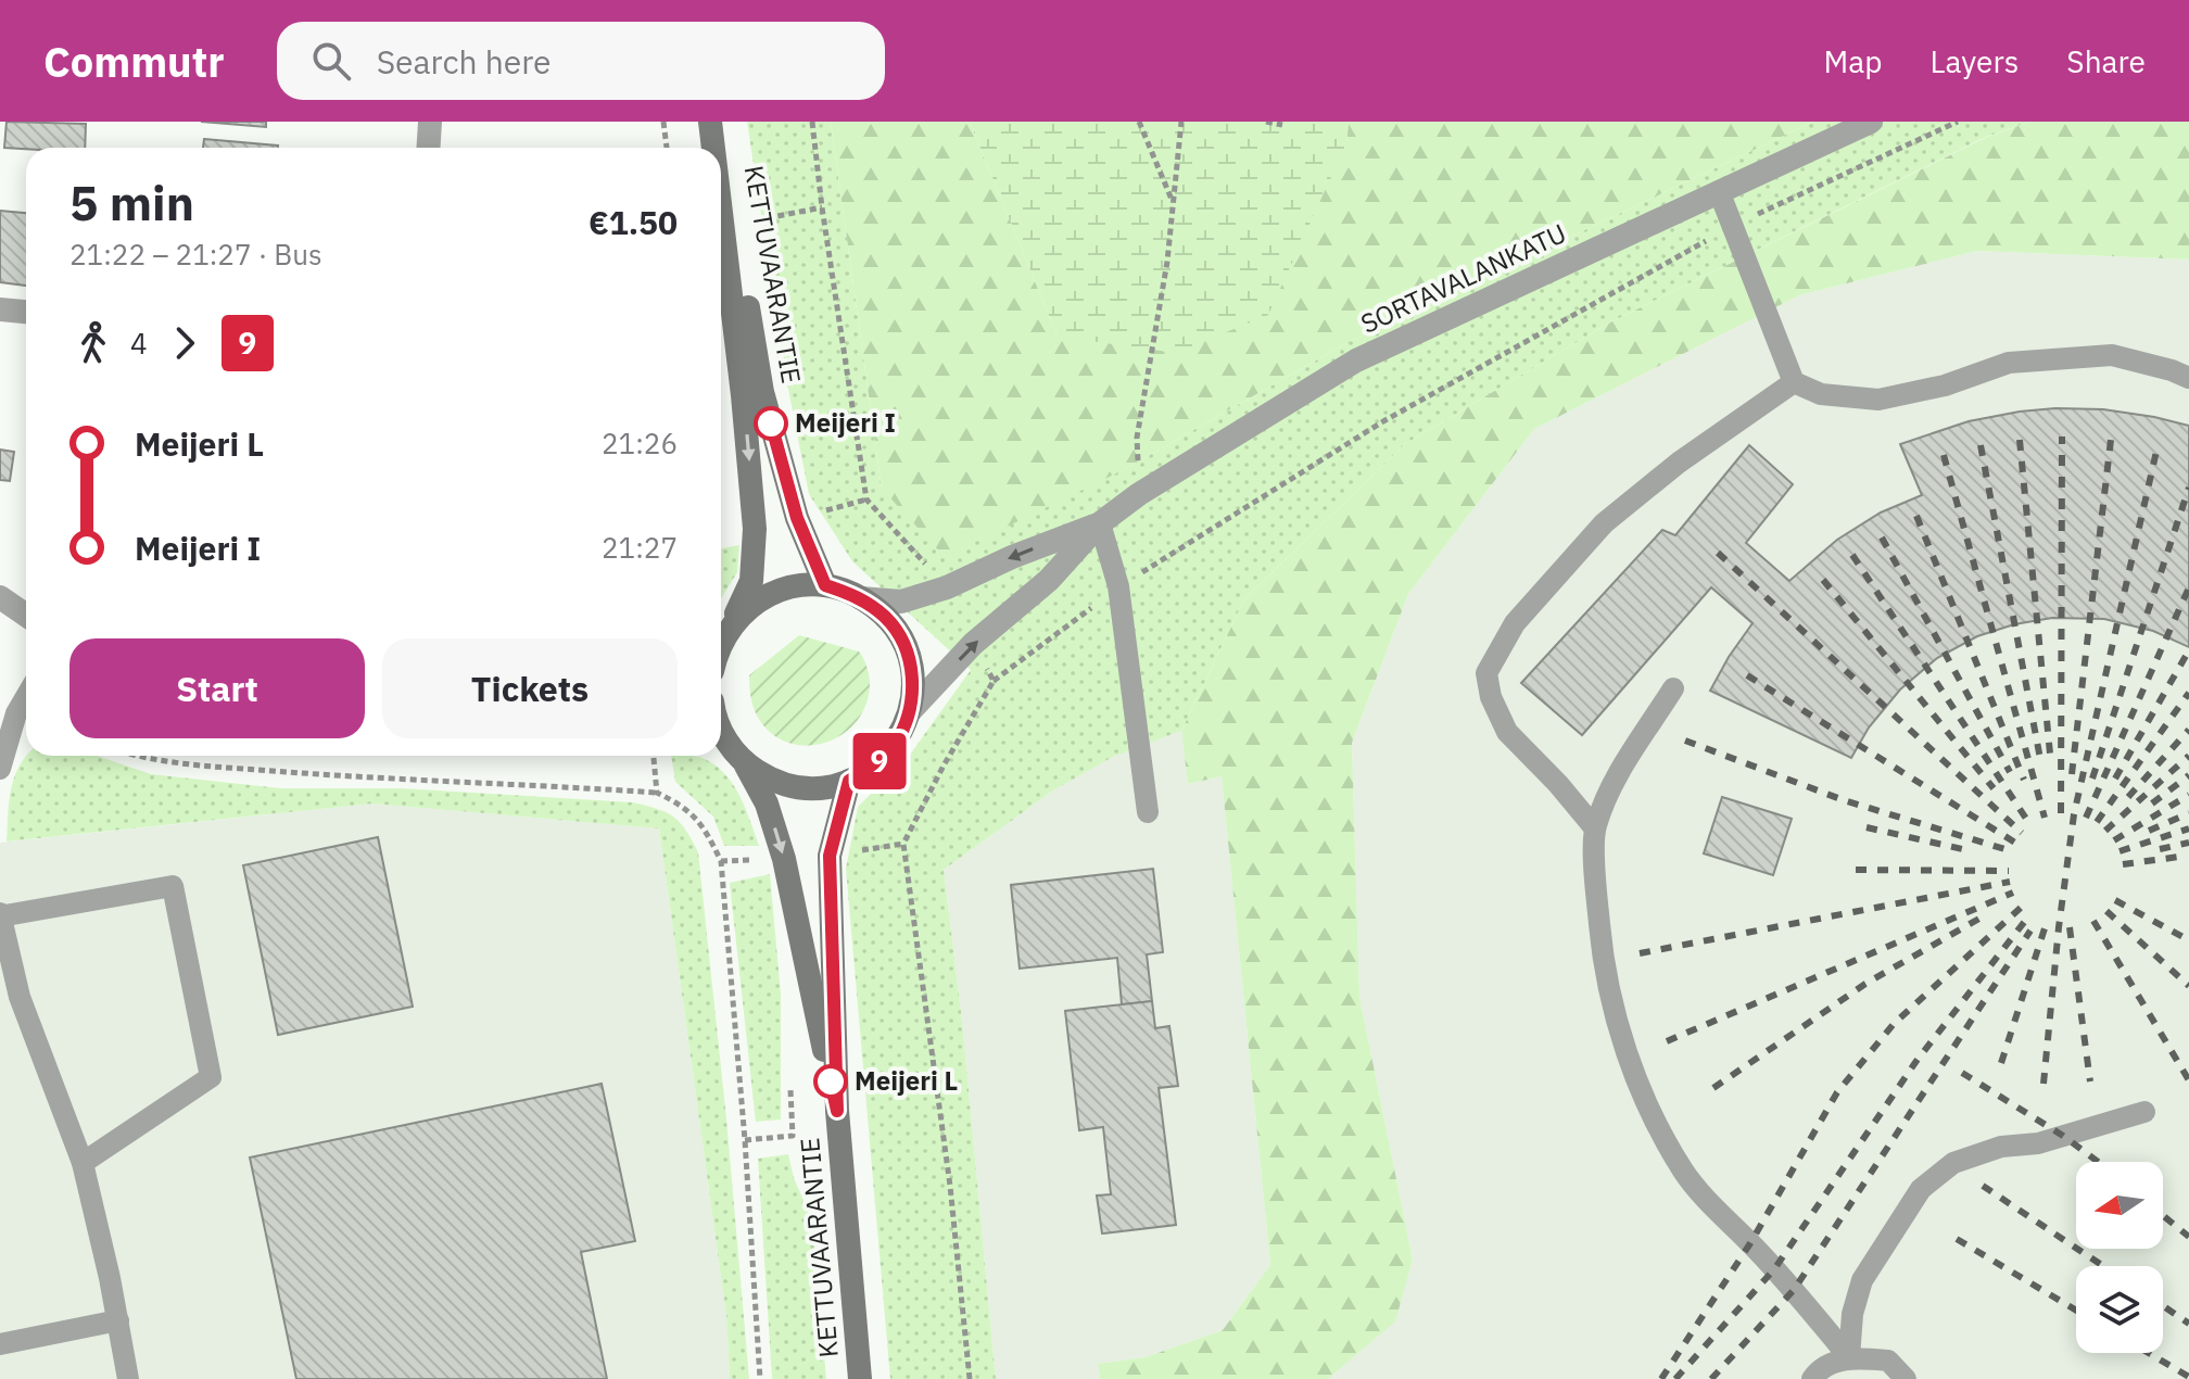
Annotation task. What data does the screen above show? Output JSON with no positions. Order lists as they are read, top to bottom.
{
  "streets": {
    "main road": ["KETTUVAARANTIE"],
    "street": ["SORTAVALANKATU"]
  },
  "places": ["Meijeri I", "Meijeri L"],
  "lines": ["bus line 9"],
  "north": "left",
  "page": {
    "header": "Commutr",
    "search": "Search here",
    "nav": ["Map", "Layers", "Share"],
    "on_map": "9",
    "heading": ["5 min", "21:22 – 21:27 · Bus", "€1.50"],
    "legs": ["4", "9"],
    "list": [
      {
        "name": "Meijeri L",
        "value": "21:26"
      },
      {
        "name": "Meijeri I",
        "value": "21:27"
      }
    ],
    "buttons": ["Start", "Tickets"]
  }
}
